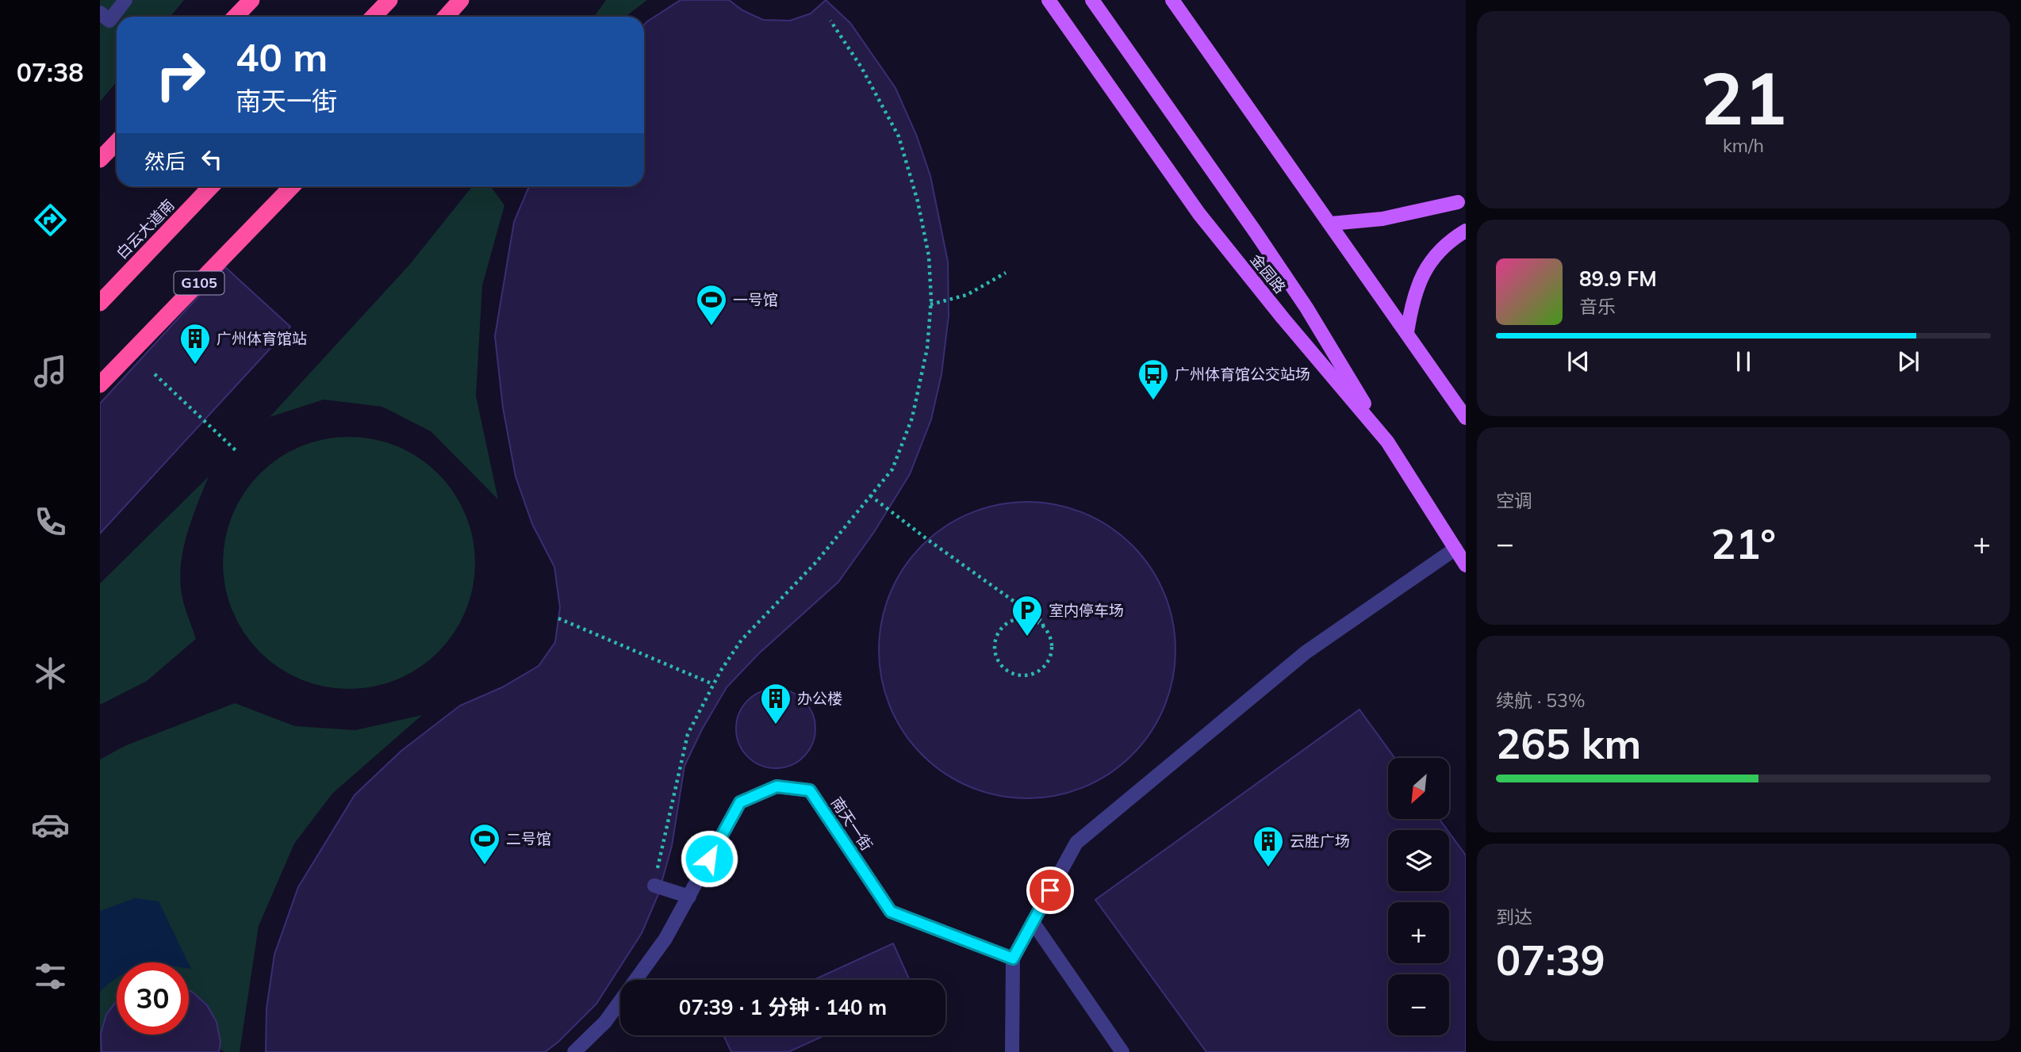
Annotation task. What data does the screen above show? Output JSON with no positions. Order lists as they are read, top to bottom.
{
  "streets": {
    "highway": ["白云大道南", "G105"],
    "main road": ["金园路"],
    "street": ["南天一街"]
  },
  "places": {
    "sports": ["一号馆", "二号馆"],
    "building": ["广州体育馆站", "办公楼", "云胜广场"],
    "bus stop": ["广州体育馆公交站场"],
    "parking": ["室内停车场"]
  },
  "north": "bottom left",
  "page": {
    "tabs": "07:38",
    "tile": [
      ["21", "km/h"],
      "空调",
      ["续航 · 53%", "265 km"],
      ["到达", "07:39"]
    ],
    "turn": ["40 m", "南天一街"],
    "then": "然后",
    "song": ["89.9 FM", "音乐"],
    "heat": ["−", "21°", "+"],
    "map_buttons": ["+", "−"],
    "limit": "30",
    "trip": "07:39 · 1 分钟 · 140 m"
  }
}
